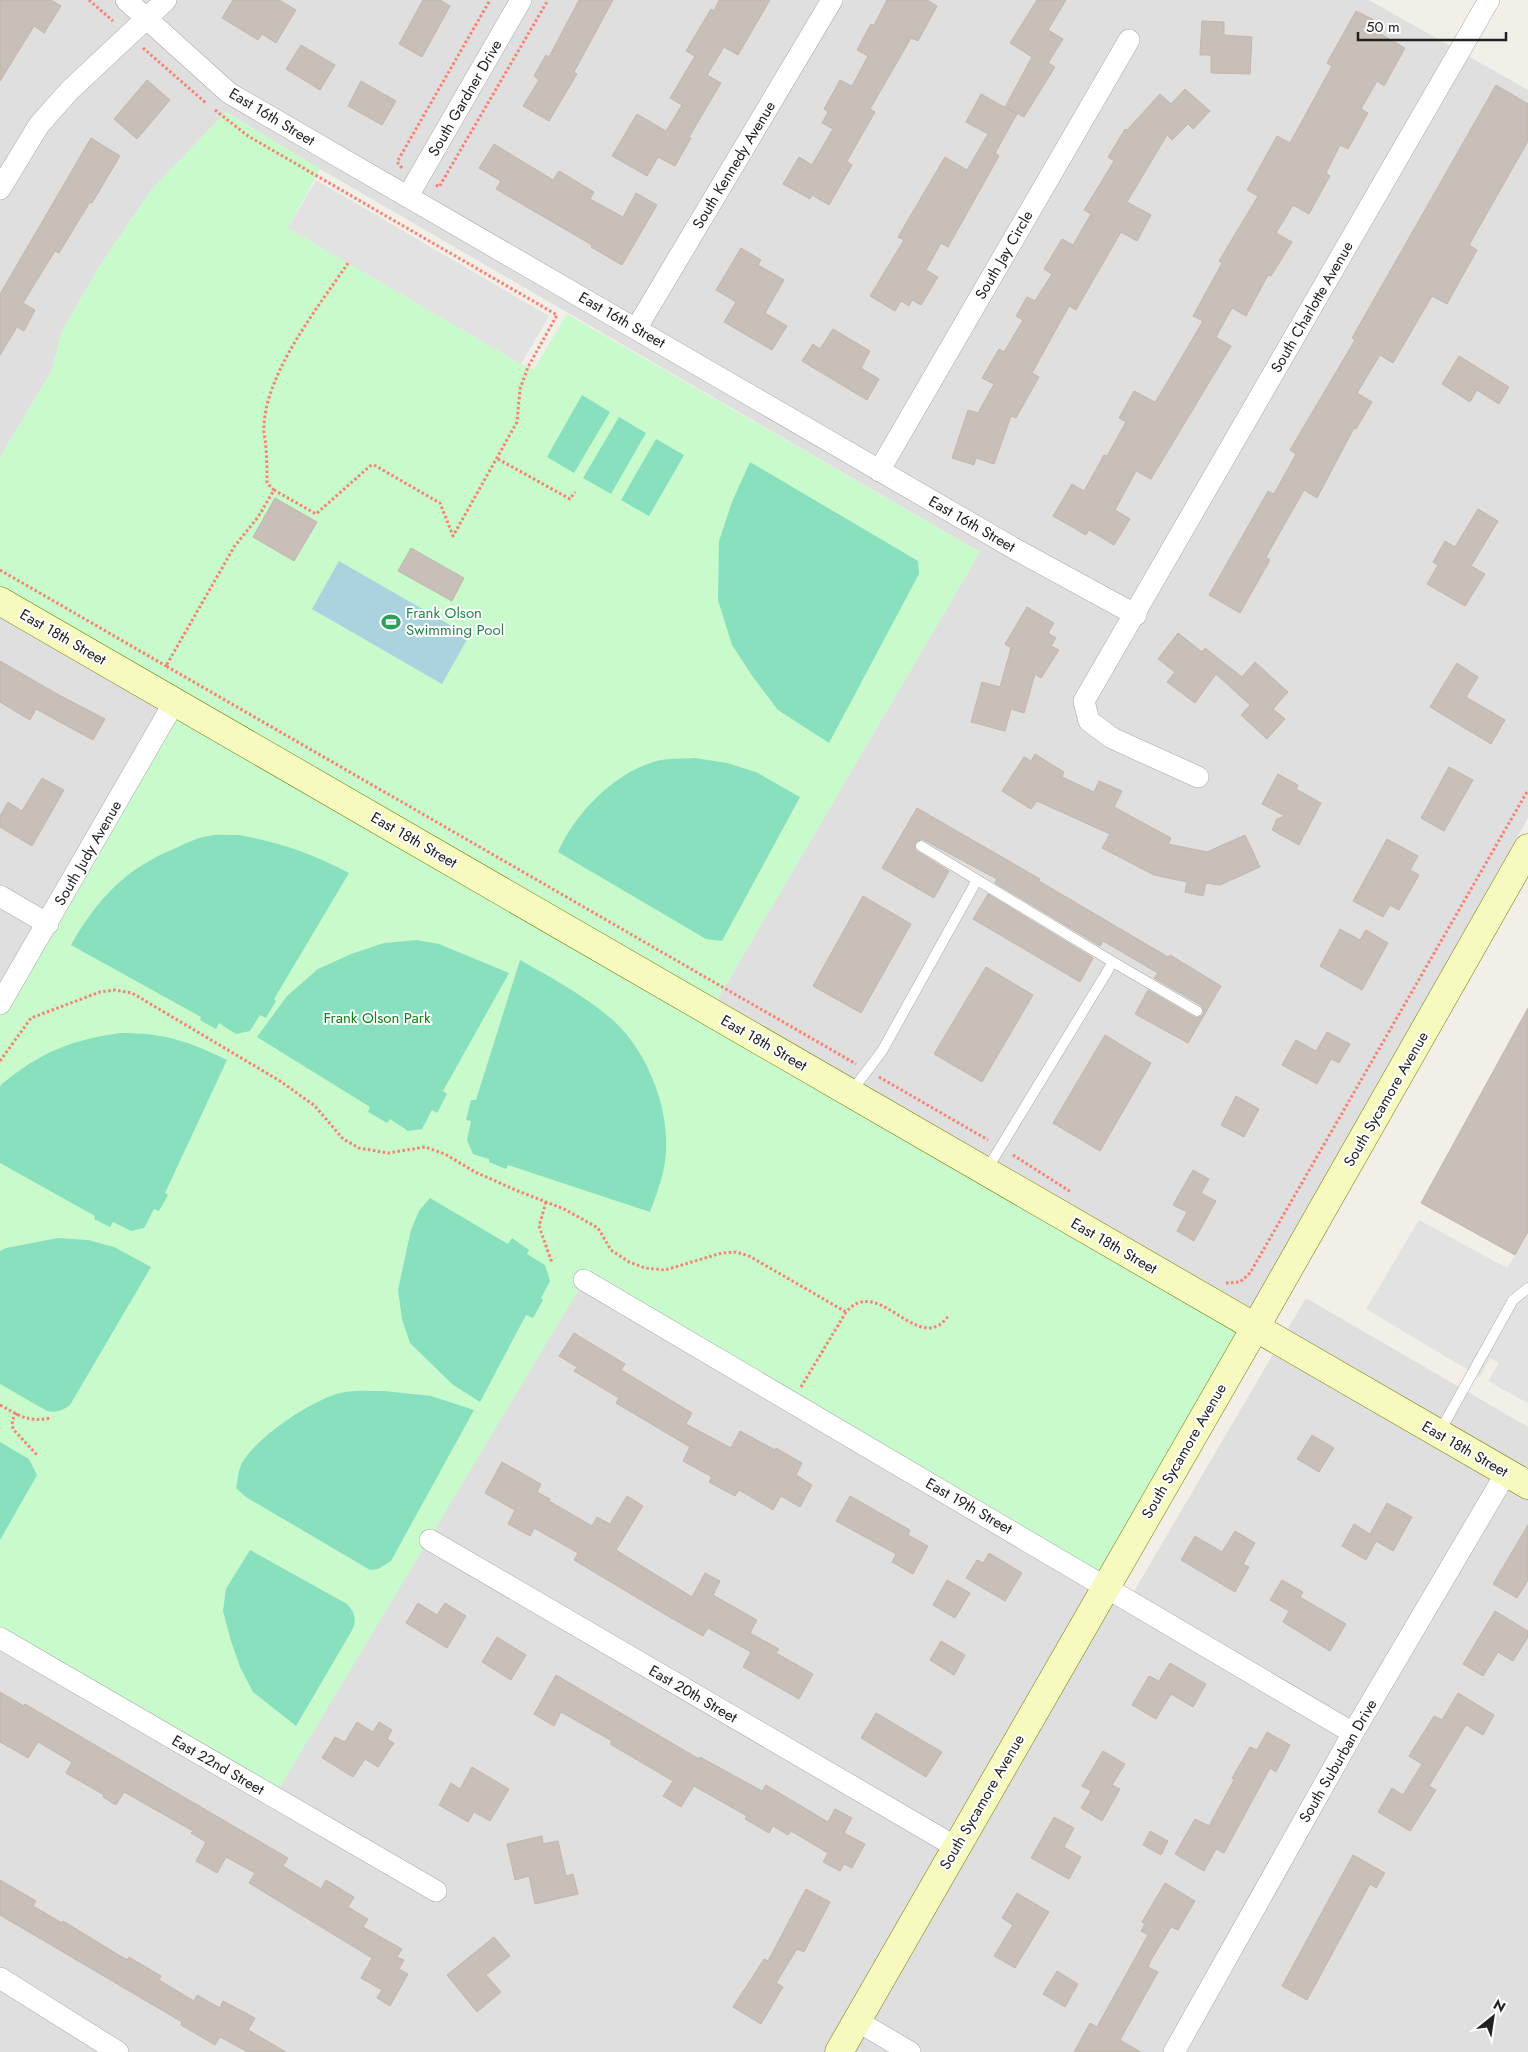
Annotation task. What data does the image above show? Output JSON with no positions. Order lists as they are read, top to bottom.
{
  "streets": {
    "street": [
      "South Gardner Drive",
      "East 16th Street",
      "South Kennedy Avenue",
      "South Jay Circle",
      "South Charlotte Avenue",
      "East 18th Street",
      "South Judy Avenue",
      "South Sycamore Avenue",
      "East 19th Street",
      "East 20th Street",
      "South Suburban Drive",
      "East 22nd Street"
    ]
  },
  "crossings": [
    ["South Gardner Drive", "East 16th Street"],
    ["East 16th Street", "South Kennedy Avenue"],
    ["East 16th Street", "South Jay Circle"],
    ["East 16th Street", "South Charlotte Avenue"],
    ["East 18th Street", "South Judy Avenue"],
    ["East 18th Street", "South Sycamore Avenue"],
    ["East 18th Street", "South Suburban Drive"],
    ["South Sycamore Avenue", "East 19th Street"],
    ["South Sycamore Avenue", "East 20th Street"],
    ["East 19th Street", "South Suburban Drive"]
  ],
  "parks": ["Frank Olson Park"],
  "places": {
    "sports": ["Frank Olson Swimming Pool"]
  },
  "scale_bar": "50 m",
  "north": "top right"
}
